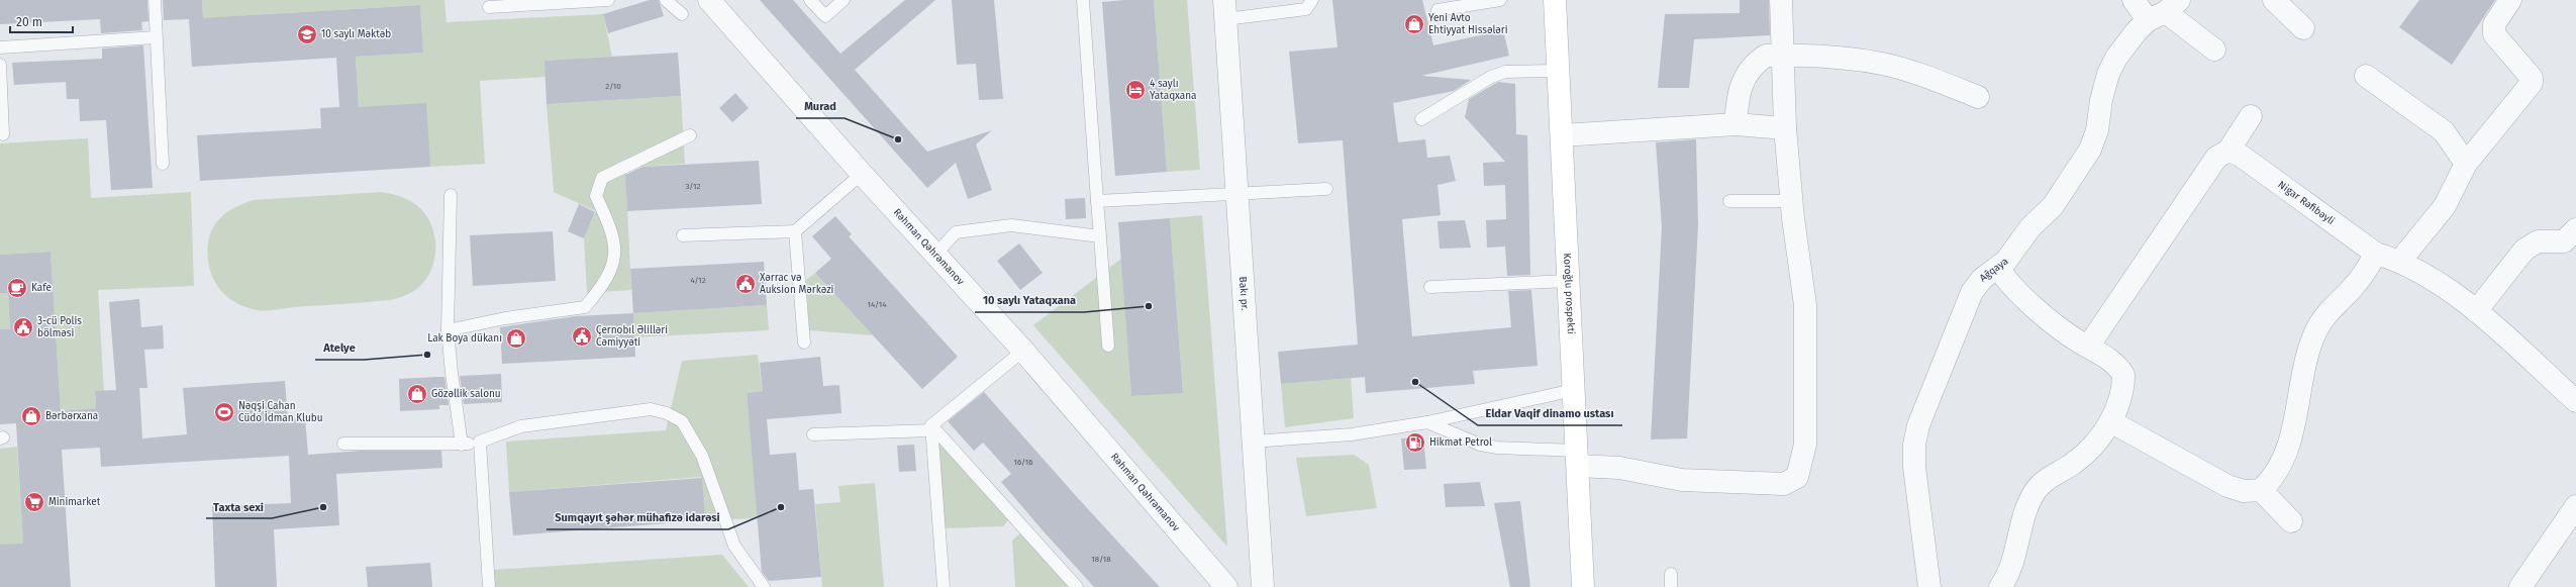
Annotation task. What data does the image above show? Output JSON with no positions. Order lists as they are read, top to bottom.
{
  "streets": {
    "street": [
      "Nigar Rəfibəyli",
      "Rəhman Qəhrəmanov",
      "Ağqaya",
      "Koroğlu prospekti",
      "Bakı pr."
    ]
  },
  "places": {
    "shop": [
      "Yeni Avto Ehtiyyat Hissələri",
      "Lak Boya dükanı",
      "Gözəllik salonu",
      "Bərbərxana"
    ],
    "school or university": ["10 saylı Məktəb"],
    "hotel": ["4 saylı Yataqxana"],
    "other": [
      "Murad",
      "10 saylı Yataqxana",
      "Atelye",
      "Eldar Vaqif dinamo ustası",
      "Taxta sexi",
      "Sumqayıt şəhər mühafizə idarəsi"
    ],
    "public building": ["Xərrac və Auksion Mərkəzi", "3-cü Polis bölməsi", "Çernobıl Əlilləri Cəmiyyəti"],
    "cafe": ["Kafe"],
    "sports": ["Nəqşi Cahan Cüdo İdman Klubu"],
    "fuel station": ["Hikmət Petrol"],
    "supermarket": ["Minimarket"]
  },
  "house_numbers": [
    "2/10",
    "3/12",
    "4/12",
    "14/14",
    "16/16",
    "18/18"
  ],
  "scale_bar": "20 m"
}
